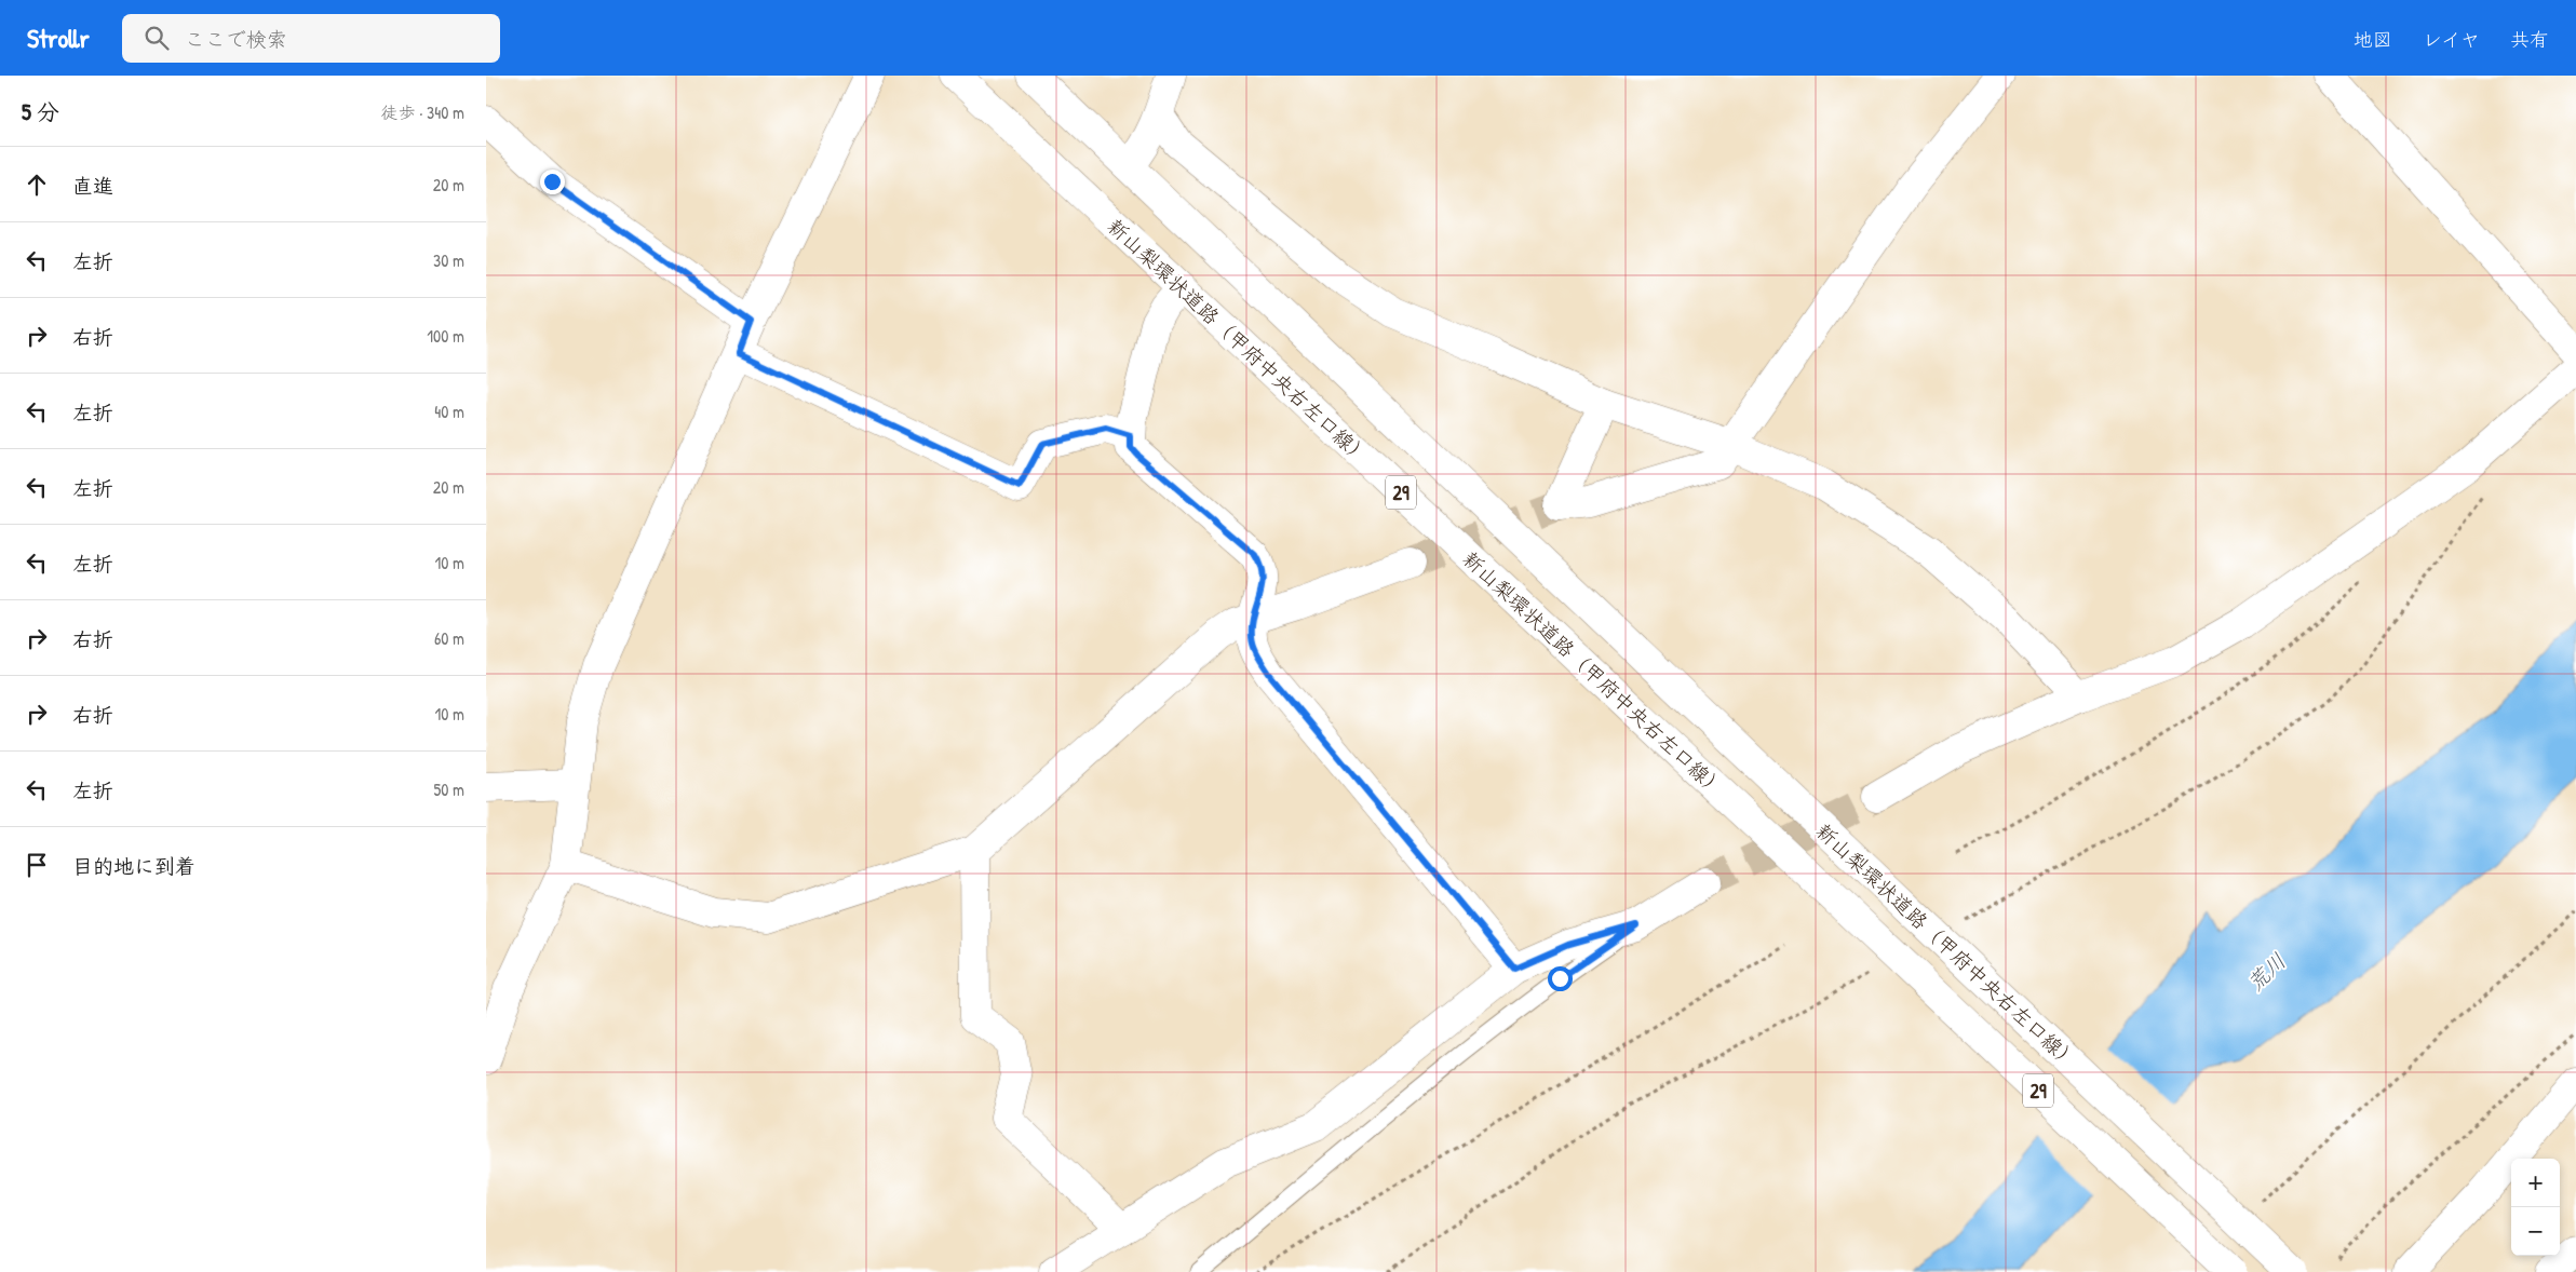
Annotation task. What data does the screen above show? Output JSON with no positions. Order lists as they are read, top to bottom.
{
  "streets": {
    "main road": ["新山梨環状道路（甲府中央右左口線）", "29"]
  },
  "crossings": [
    ["新山梨環状道路（甲府中央右左口線）", "29"]
  ],
  "water": ["荒川"],
  "page": {
    "header": "Strollr",
    "search": "ここで検索",
    "nav": ["地図", "レイヤ", "共有"],
    "heading": ["5 分", "徒歩 · 340 m"],
    "list": [
      ["直進", "20 m"],
      ["左折", "30 m"],
      ["右折", "100 m"],
      ["左折", "40 m"],
      ["左折", "20 m"],
      ["左折", "10 m"],
      ["右折", "60 m"],
      ["右折", "10 m"],
      ["左折", "50 m"],
      "目的地に到着"
    ],
    "map_buttons": ["+", "−"]
  }
}
